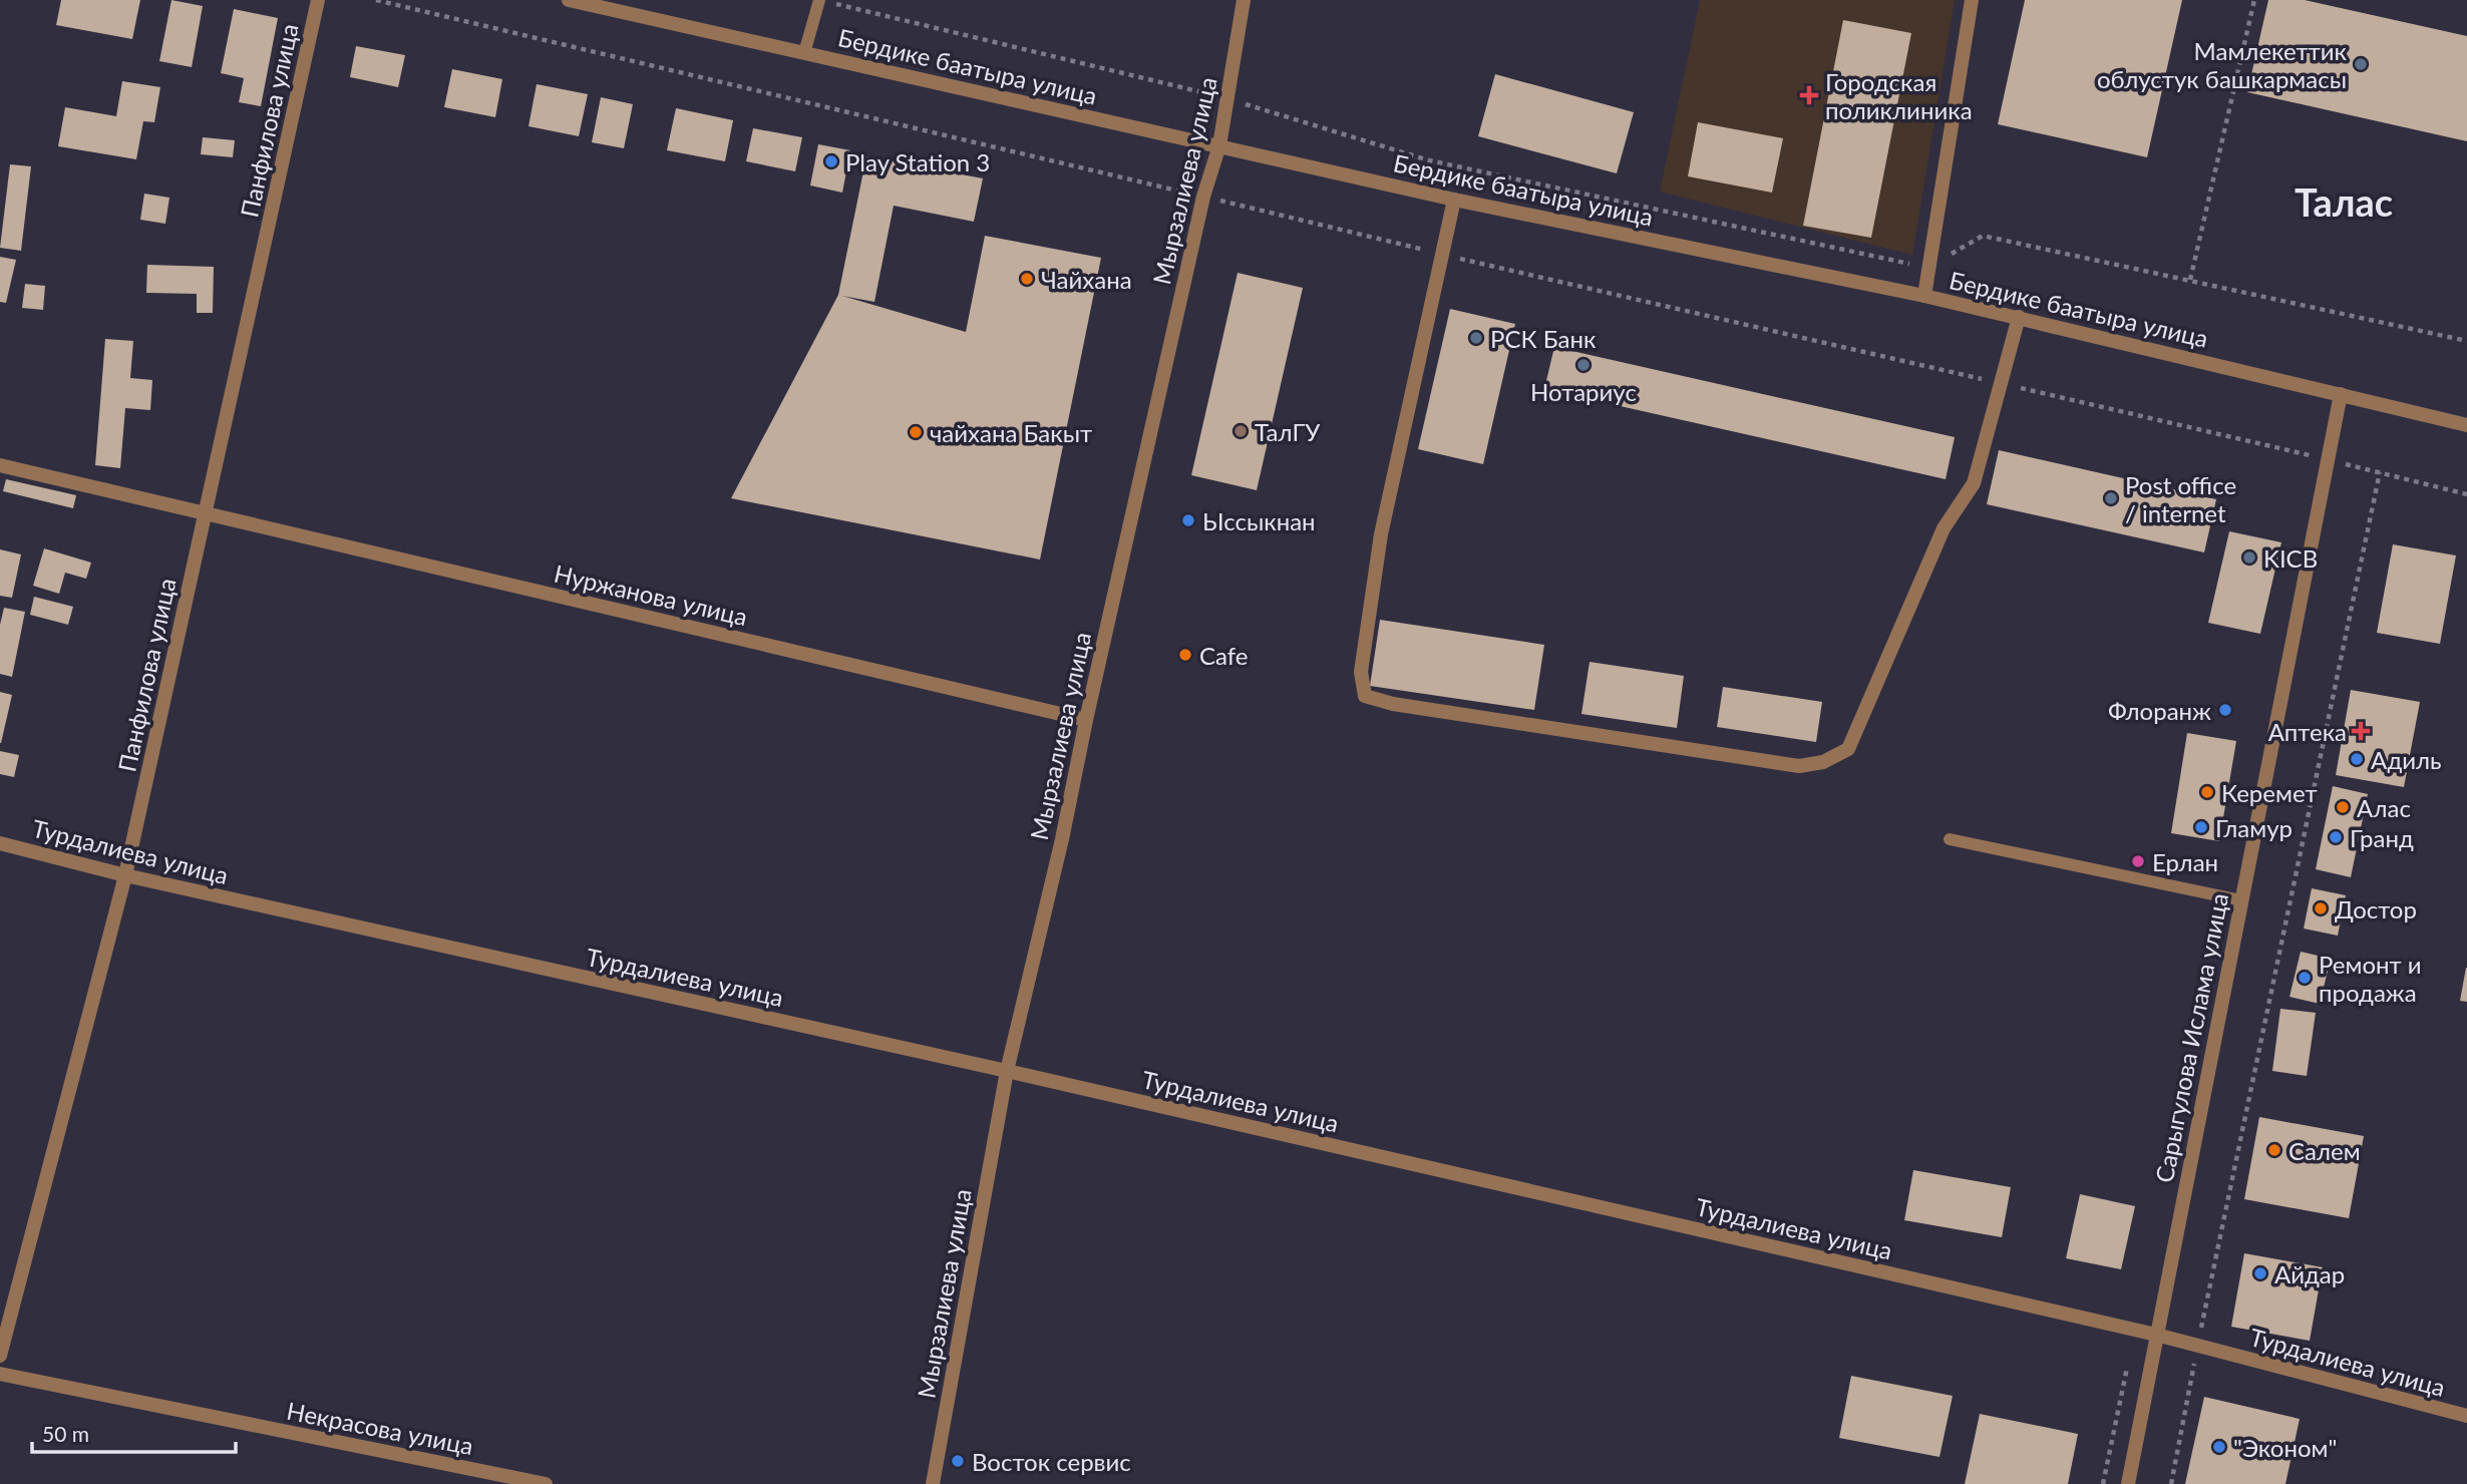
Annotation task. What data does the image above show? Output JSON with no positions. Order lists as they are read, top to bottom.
{
  "streets": {
    "street": [
      "Бердике баатыра улица",
      "Панфилова улица",
      "Мырзалиева улица",
      "Нуржанова улица",
      "Турдалиева улица",
      "Сарыгулова Ислама улица",
      "Некрасова улица"
    ]
  },
  "crossings": [
    ["Бердике баатыра улица", "Мырзалиева улица"],
    ["Бердике баатыра улица", "Сарыгулова Ислама улица"],
    ["Панфилова улица", "Нуржанова улица"],
    ["Панфилова улица", "Турдалиева улица"],
    ["Мырзалиева улица", "Нуржанова улица"],
    ["Мырзалиева улица", "Турдалиева улица"],
    ["Турдалиева улица", "Сарыгулова Ислама улица"]
  ],
  "districts": ["Талас"],
  "places": {
    "other": [
      "Мамлекеттик облустук башкармасы",
      "Play Station 3",
      "Чайхана",
      "РСК Банк",
      "Нотариус",
      "ТалГУ",
      "чайхана Бакыт",
      "Post office / internet",
      "Ыссыкнан",
      "KICB",
      "Cafe",
      "Флоранж",
      "Адиль",
      "Керемет",
      "Алас",
      "Гламур",
      "Гранд",
      "Ерлан",
      "Достор",
      "Ремонт и продажа",
      "Салем",
      "Айдар",
      "\"Эконом\"",
      "Восток сервис"
    ],
    "health": ["Городская поликлиника", "Аптека"]
  },
  "scale_bar": "50 m"
}
